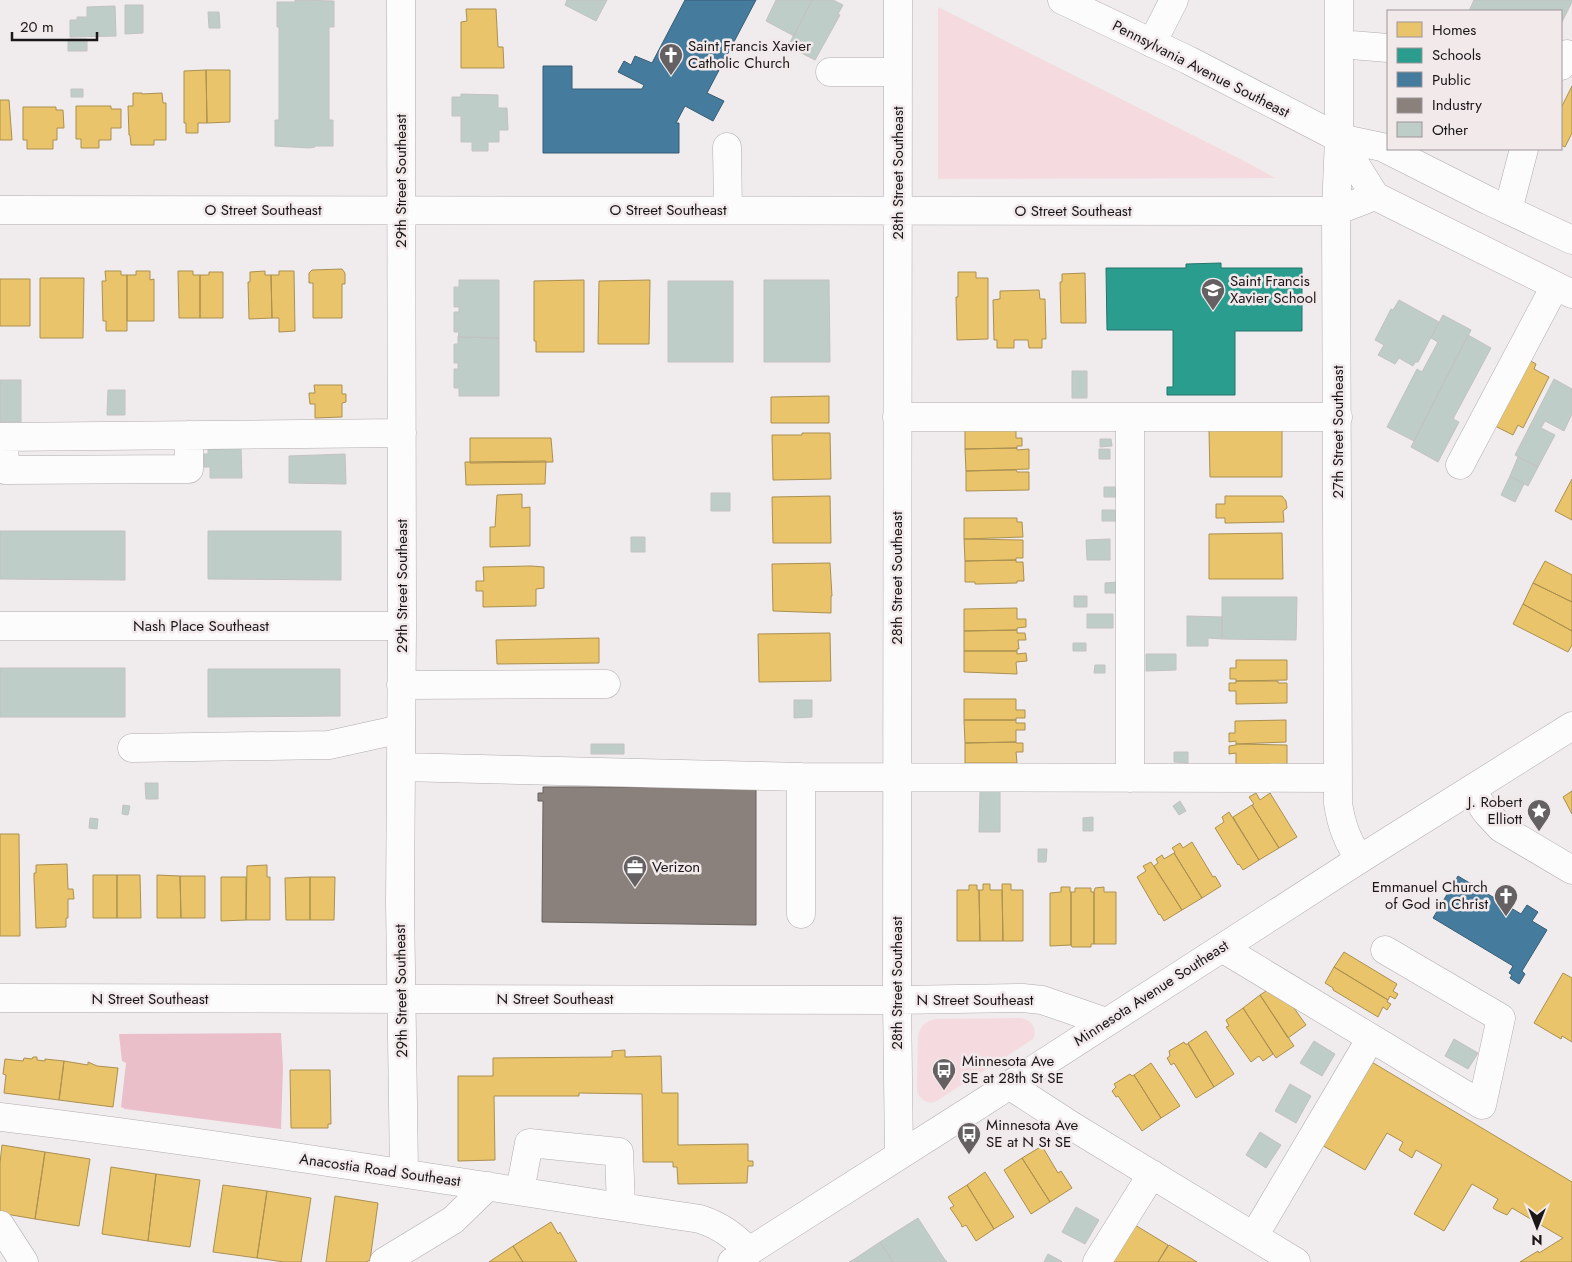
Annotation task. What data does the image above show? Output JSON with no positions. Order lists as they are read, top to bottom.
{
  "streets": {
    "main road": [
      "Pennsylvania Avenue Southeast",
      "28th Street Southeast",
      "29th Street Southeast",
      "O Street Southeast",
      "27th Street Southeast",
      "Nash Place Southeast",
      "Minnesota Avenue Southeast",
      "N Street Southeast",
      "Anacostia Road Southeast"
    ]
  },
  "crossings": [
    ["Pennsylvania Avenue Southeast", "27th Street Southeast"],
    ["28th Street Southeast", "O Street Southeast"],
    ["28th Street Southeast", "Minnesota Avenue Southeast"],
    ["28th Street Southeast", "N Street Southeast"],
    ["29th Street Southeast", "O Street Southeast"],
    ["29th Street Southeast", "Nash Place Southeast"],
    ["29th Street Southeast", "N Street Southeast"],
    ["29th Street Southeast", "Anacostia Road Southeast"],
    ["O Street Southeast", "27th Street Southeast"],
    ["27th Street Southeast", "Minnesota Avenue Southeast"],
    ["Minnesota Avenue Southeast", "N Street Southeast"],
    ["Minnesota Avenue Southeast", "Anacostia Road Southeast"]
  ],
  "places": {
    "church": ["Saint Francis Xavier Catholic Church", "Emmanuel Church of God in Christ"],
    "school or university": ["Saint Francis Xavier School"],
    "place": ["J. Robert Elliott"],
    "office": ["Verizon"],
    "bus stop": ["Minnesota Ave SE at 28th St SE", "Minnesota Ave SE at N St SE"]
  },
  "legend": [
    "Homes",
    "Schools",
    "Public",
    "Industry",
    "Other"
  ],
  "scale_bar": "20 m",
  "north": "bottom"
}
